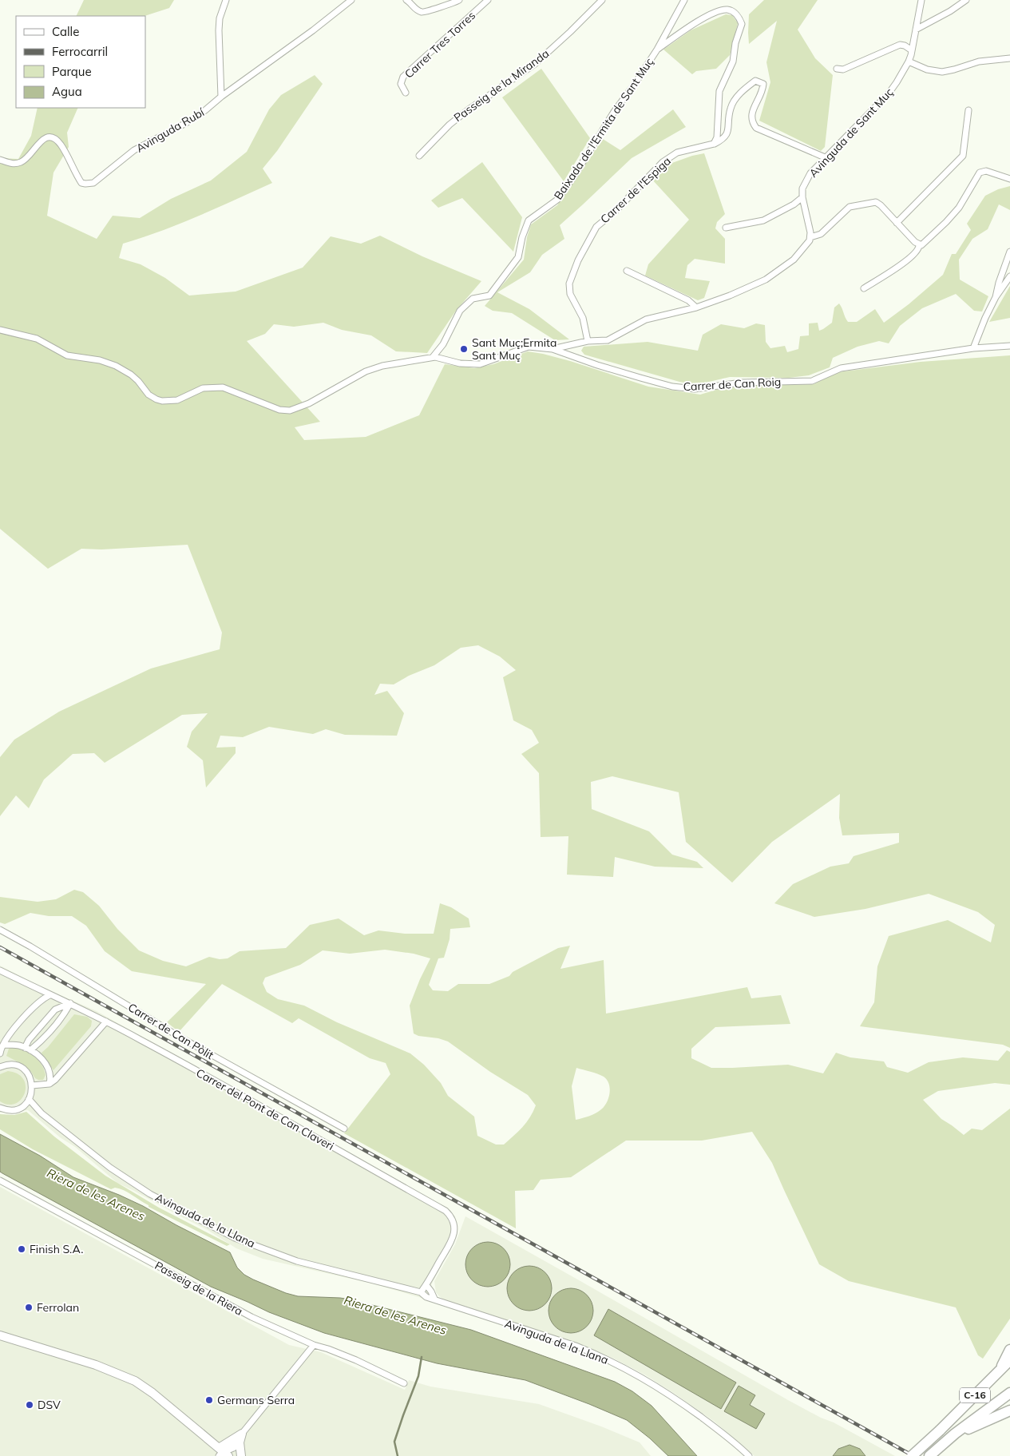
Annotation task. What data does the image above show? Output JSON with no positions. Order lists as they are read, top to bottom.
{
  "streets": {
    "highway": ["C-16"],
    "street": [
      "Carrer Tres Torres",
      "Passeig de la Miranda",
      "Baixada de l'Ermita de Sant Muç",
      "Avinguda Rubí",
      "Avinguda de Sant Muç",
      "Carrer de l'Espiga",
      "Carrer de Can Roig",
      "Carrer de Can Pòlit",
      "Carrer del Pont de Can Claveri",
      "Avinguda de la Llana",
      "Passeig de la Riera"
    ]
  },
  "crossings": [
    ["Carrer del Pont de Can Claveri", "Avinguda de la Llana"]
  ],
  "water": ["Riera de les Arenes"],
  "places": [
    "Sant Muç;Ermita Sant Muç",
    "Finish S.A.",
    "Ferrolan",
    "Germans Serra",
    "DSV"
  ],
  "legend": [
    "Calle",
    "Ferrocarril",
    "Parque",
    "Agua"
  ]
}
